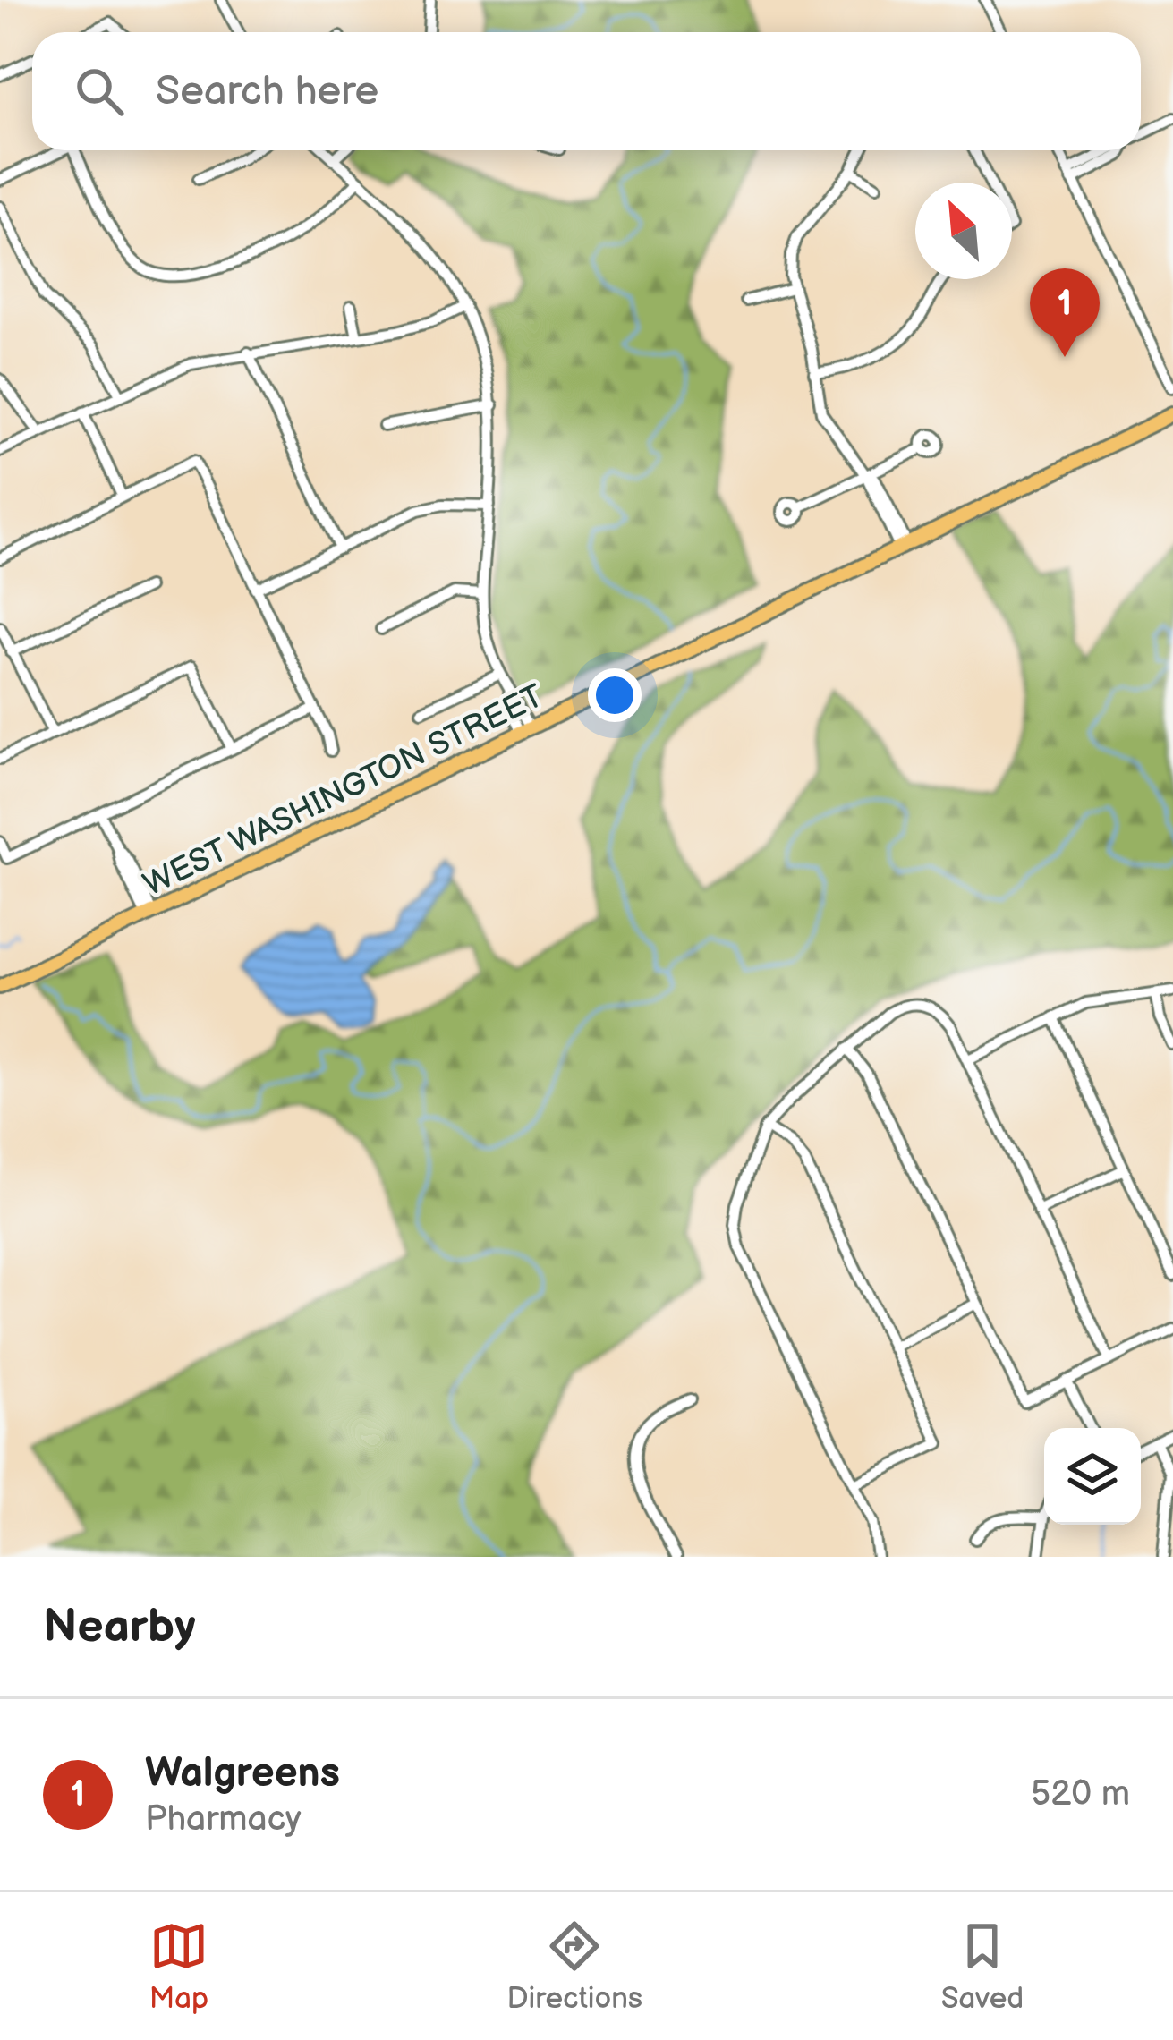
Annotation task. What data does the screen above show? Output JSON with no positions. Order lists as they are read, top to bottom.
{
  "streets": {
    "main road": ["WEST WASHINGTON STREET"]
  },
  "north": "top left",
  "page": {
    "search": "Search here",
    "pins": "1",
    "heading": "Nearby",
    "list": [
      {
        "mark": "1",
        "name": "Walgreens",
        "note": "Pharmacy",
        "value": "520 m"
      }
    ],
    "nav": ["Map", "Directions", "Saved"]
  }
}
